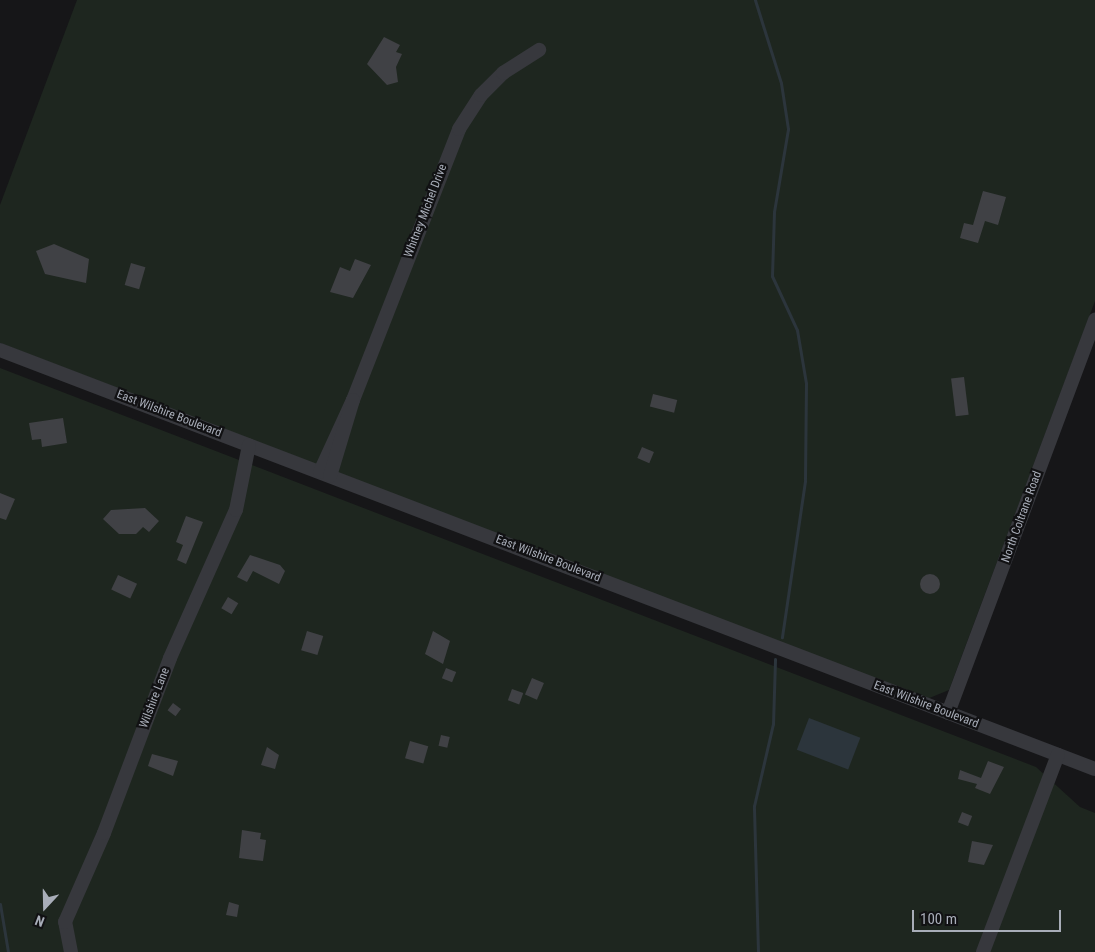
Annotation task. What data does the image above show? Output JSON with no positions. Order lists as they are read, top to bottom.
{
  "streets": {
    "street": [
      "Whitney Michel Drive",
      "East Wilshire Boulevard",
      "North Coltrane Road",
      "Wilshire Lane"
    ]
  },
  "crossings": [
    ["Whitney Michel Drive", "East Wilshire Boulevard"],
    ["East Wilshire Boulevard", "North Coltrane Road"],
    ["East Wilshire Boulevard", "Wilshire Lane"]
  ],
  "scale_bar": "100 m",
  "north": "bottom"
}
